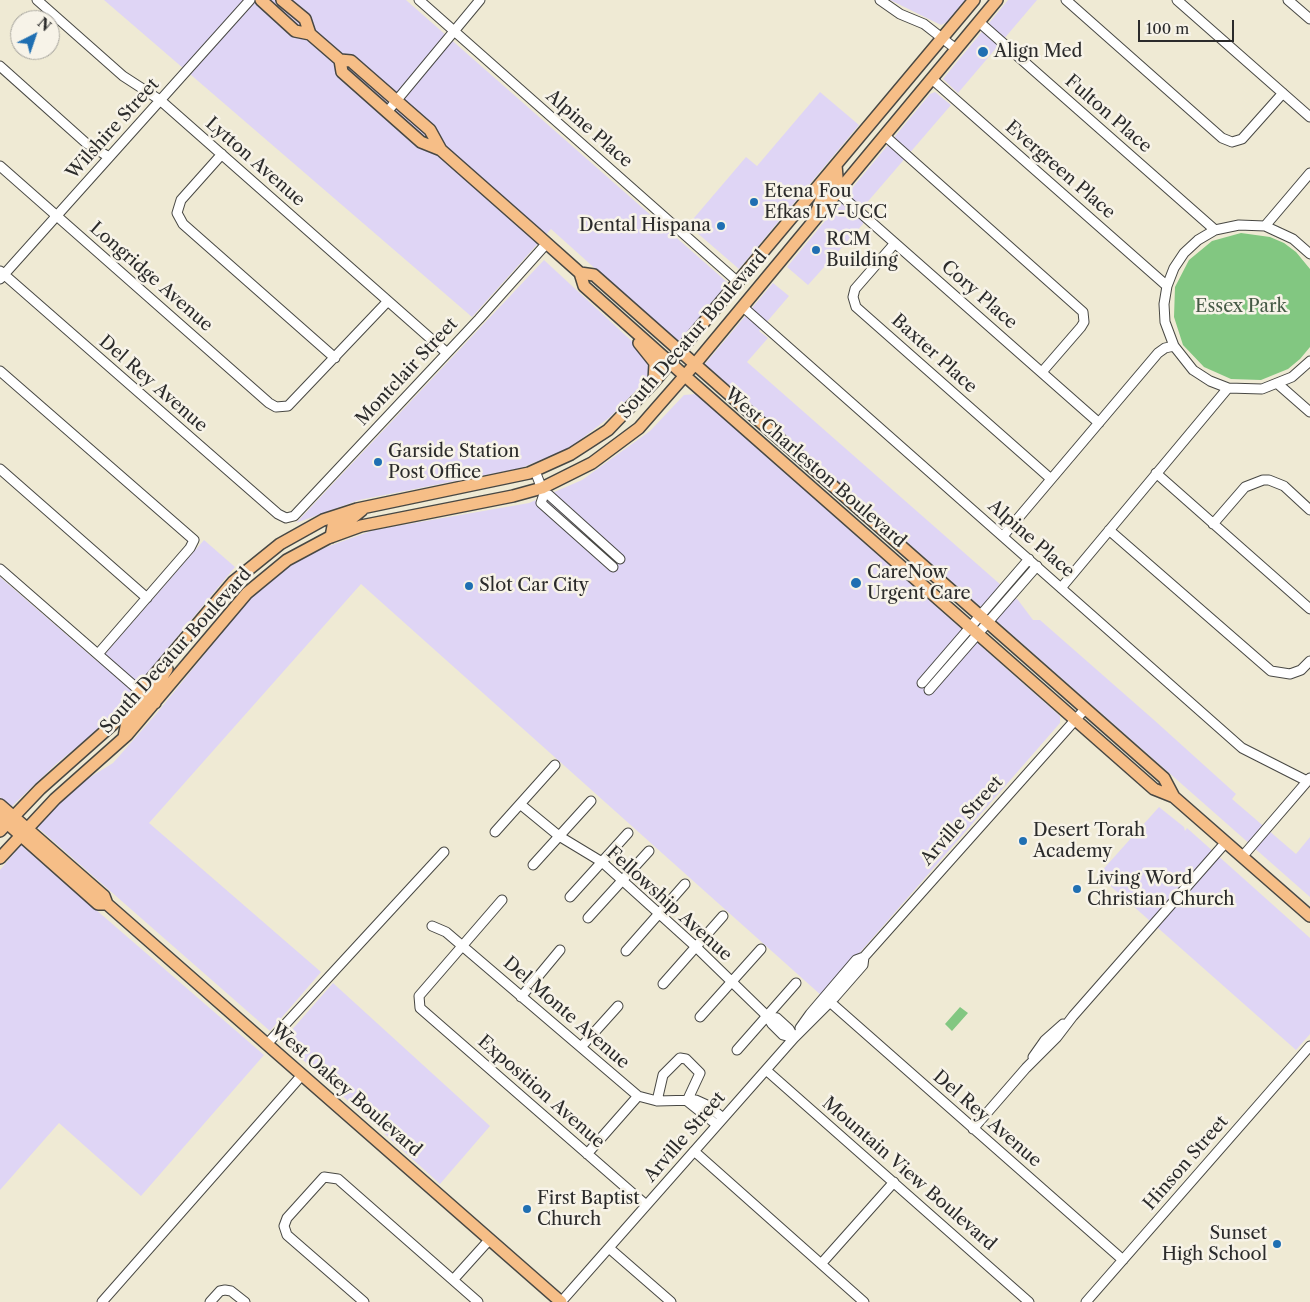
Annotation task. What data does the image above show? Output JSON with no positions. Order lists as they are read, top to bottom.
{
  "streets": {
    "main road": ["South Decatur Boulevard", "West Charleston Boulevard", "West Oakey Boulevard"],
    "street": [
      "Fulton Place",
      "Wilshire Street",
      "Alpine Place",
      "Lytton Avenue",
      "Evergreen Place",
      "Longridge Avenue",
      "Cory Place",
      "Baxter Place",
      "Montclair Street",
      "Del Rey Avenue",
      "Arville Street",
      "Fellowship Avenue",
      "Del Monte Avenue",
      "Exposition Avenue",
      "Hinson Street",
      "Mountain View Boulevard"
    ]
  },
  "crossings": [
    ["Fulton Place", "South Decatur Boulevard"],
    ["Wilshire Street", "Lytton Avenue"],
    ["Wilshire Street", "Longridge Avenue"],
    ["Wilshire Street", "Del Rey Avenue"],
    ["Alpine Place", "South Decatur Boulevard"],
    ["Lytton Avenue", "Montclair Street"],
    ["Evergreen Place", "South Decatur Boulevard"],
    ["Cory Place", "South Decatur Boulevard"],
    ["Cory Place", "Baxter Place"],
    ["South Decatur Boulevard", "West Charleston Boulevard"],
    ["South Decatur Boulevard", "West Oakey Boulevard"],
    ["Montclair Street", "Del Rey Avenue"],
    ["Montclair Street", "West Charleston Boulevard"],
    ["Del Rey Avenue", "Arville Street"],
    ["Del Rey Avenue", "Hinson Street"],
    ["West Charleston Boulevard", "Arville Street"],
    ["Arville Street", "Fellowship Avenue"],
    ["Arville Street", "Del Monte Avenue"],
    ["Arville Street", "West Oakey Boulevard"],
    ["Arville Street", "Exposition Avenue"],
    ["Arville Street", "Mountain View Boulevard"],
    ["Del Monte Avenue", "Exposition Avenue"]
  ],
  "parks": ["Essex Park"],
  "places": [
    "Align Med",
    "Etena Fou Efkas LV-UCC",
    "Dental Hispana",
    "RCM Building",
    "Garside Station Post Office",
    "CareNow Urgent Care",
    "Slot Car City",
    "Desert Torah Academy",
    "Living Word Christian Church",
    "First Baptist Church",
    "Sunset High School"
  ],
  "scale_bar": "100 m",
  "north": "top right"
}
